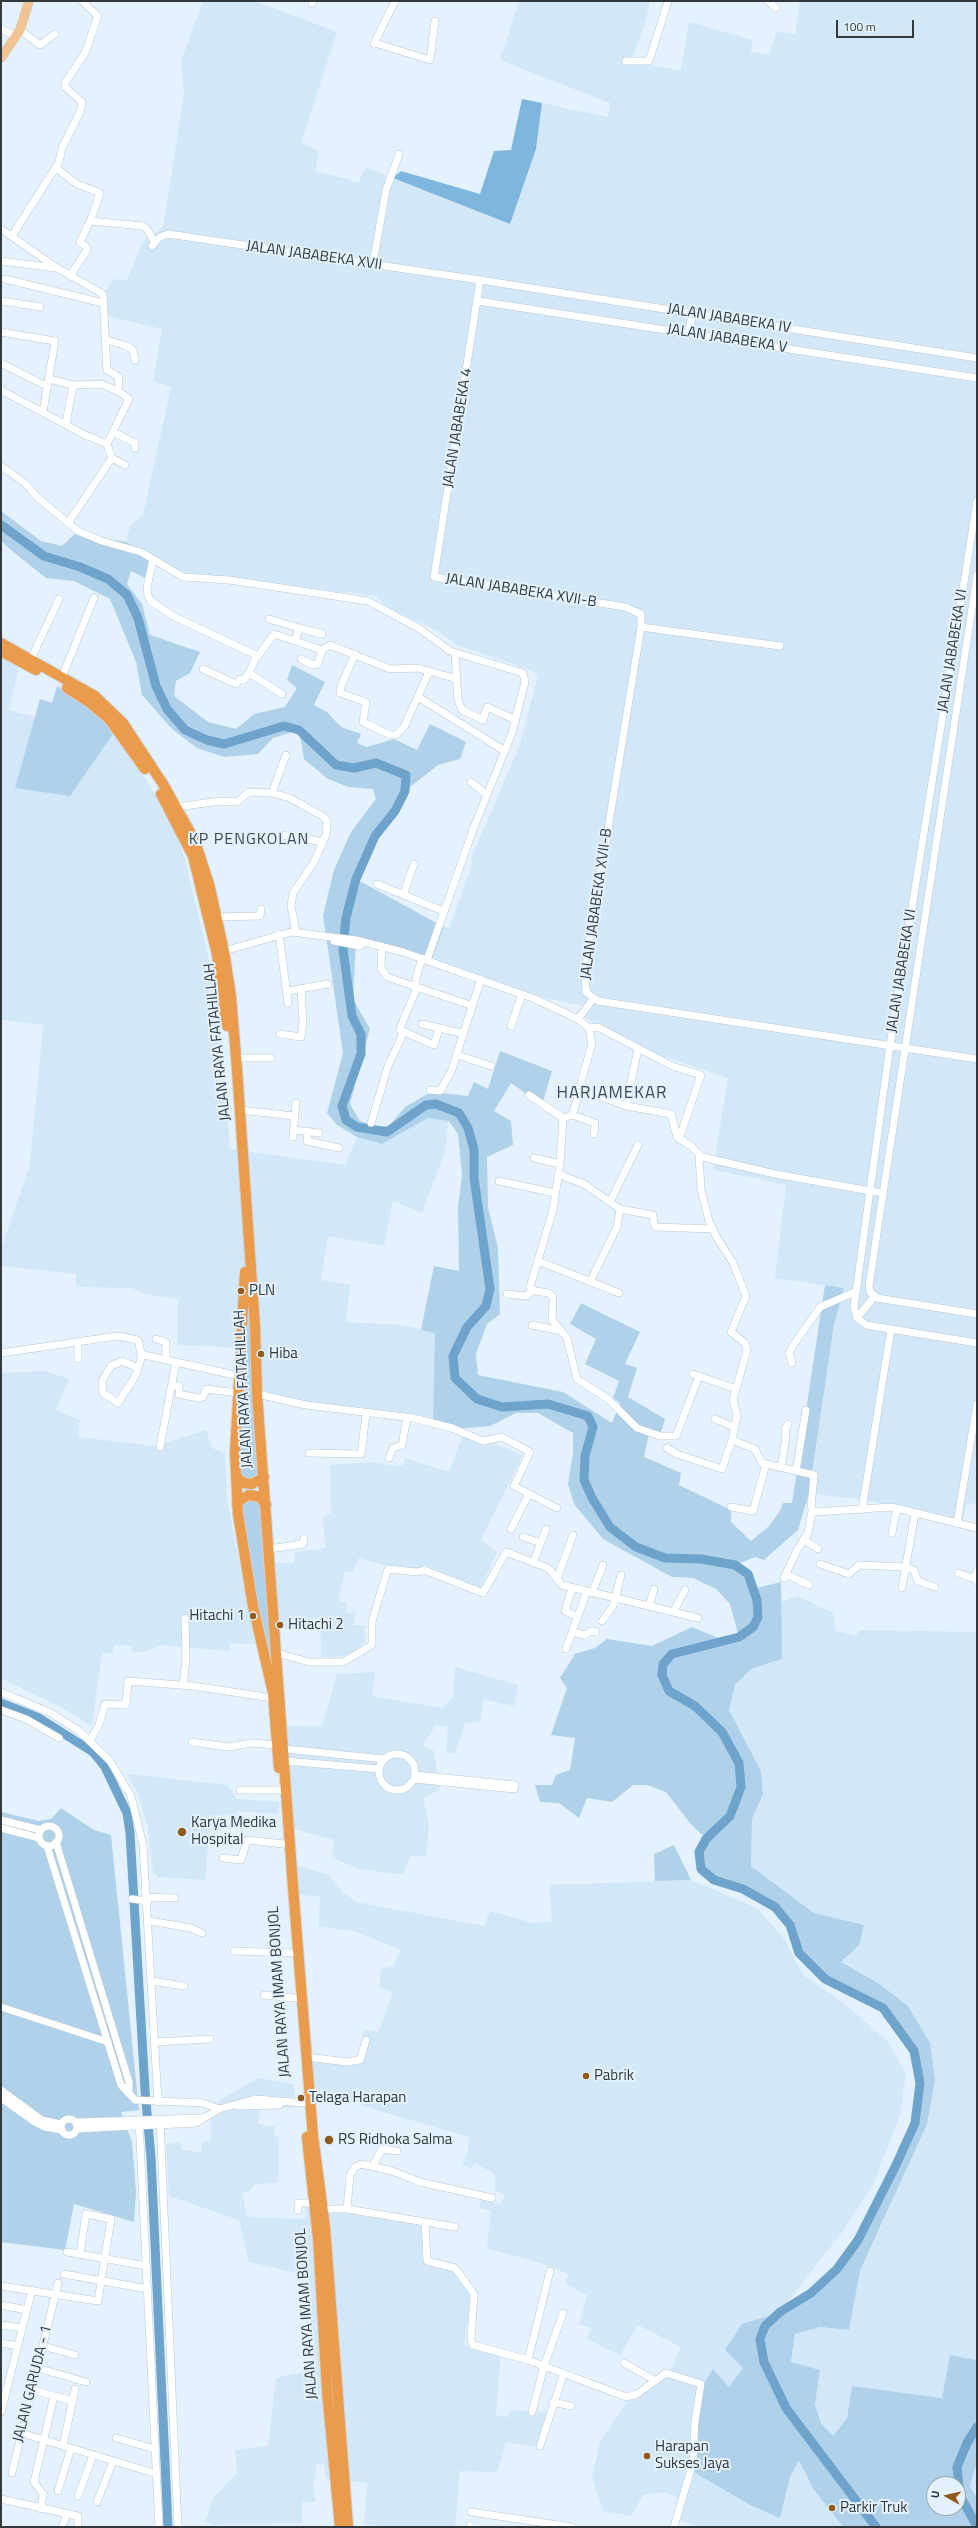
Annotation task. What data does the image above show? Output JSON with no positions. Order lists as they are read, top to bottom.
{
  "streets": {
    "highway": ["JALAN RAYA FATAHILLAH", "JALAN RAYA IMAM BONJOL"],
    "street": [
      "JALAN JABABEKA XVII",
      "JALAN JABABEKA IV",
      "JALAN JABABEKA V",
      "JALAN JABABEKA 4",
      "JALAN JABABEKA XVII-B",
      "JALAN JABABEKA VI",
      "JALAN GARUDA - 1"
    ]
  },
  "crossings": [
    ["JALAN JABABEKA XVII", "JALAN JABABEKA IV"],
    ["JALAN JABABEKA XVII", "JALAN JABABEKA 4"],
    ["JALAN JABABEKA IV", "JALAN JABABEKA 4"],
    ["JALAN JABABEKA V", "JALAN JABABEKA 4"],
    ["JALAN JABABEKA 4", "JALAN JABABEKA XVII-B"],
    ["JALAN JABABEKA XVII-B", "JALAN JABABEKA VI"],
    ["JALAN RAYA FATAHILLAH", "JALAN RAYA IMAM BONJOL"]
  ],
  "districts": ["KP PENGKOLAN", "HARJAMEKAR"],
  "places": [
    "PLN",
    "Hiba",
    "Hitachi 1",
    "Hitachi 2",
    "Karya Medika Hospital",
    "Pabrik",
    "Telaga Harapan",
    "RS Ridhoka Salma",
    "Harapan Sukses Jaya",
    "Parkir Truk"
  ],
  "scale_bar": "100 m",
  "north": "left"
}
